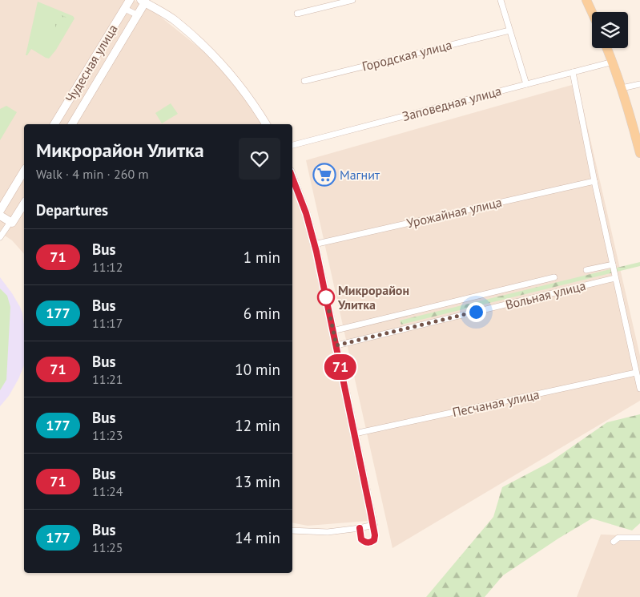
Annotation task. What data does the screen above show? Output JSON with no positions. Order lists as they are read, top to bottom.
{
  "streets": {
    "street": [
      "Городская улица",
      "Чудесная улица",
      "Заповедная улица",
      "Урожайная улица",
      "Вольная улица",
      "Песчаная улица"
    ]
  },
  "places": {
    "supermarket": ["Магнит"],
    "other": ["Микрорайон Улитка"]
  },
  "lines": ["bus line 71"],
  "page": {
    "on_map": "71",
    "heading": [
      ["Микрорайон Улитка", "Walk · 4 min · 260 m"],
      "Departures"
    ],
    "list": [
      {
        "mark": "71",
        "name": "Bus",
        "note": "11:12",
        "value": "1 min"
      },
      {
        "mark": "177",
        "name": "Bus",
        "note": "11:17",
        "value": "6 min"
      },
      {
        "mark": "71",
        "name": "Bus",
        "note": "11:21",
        "value": "10 min"
      },
      {
        "mark": "177",
        "name": "Bus",
        "note": "11:23",
        "value": "12 min"
      },
      {
        "mark": "71",
        "name": "Bus",
        "note": "11:24",
        "value": "13 min"
      },
      {
        "mark": "177",
        "name": "Bus",
        "note": "11:25",
        "value": "14 min"
      }
    ]
  }
}
